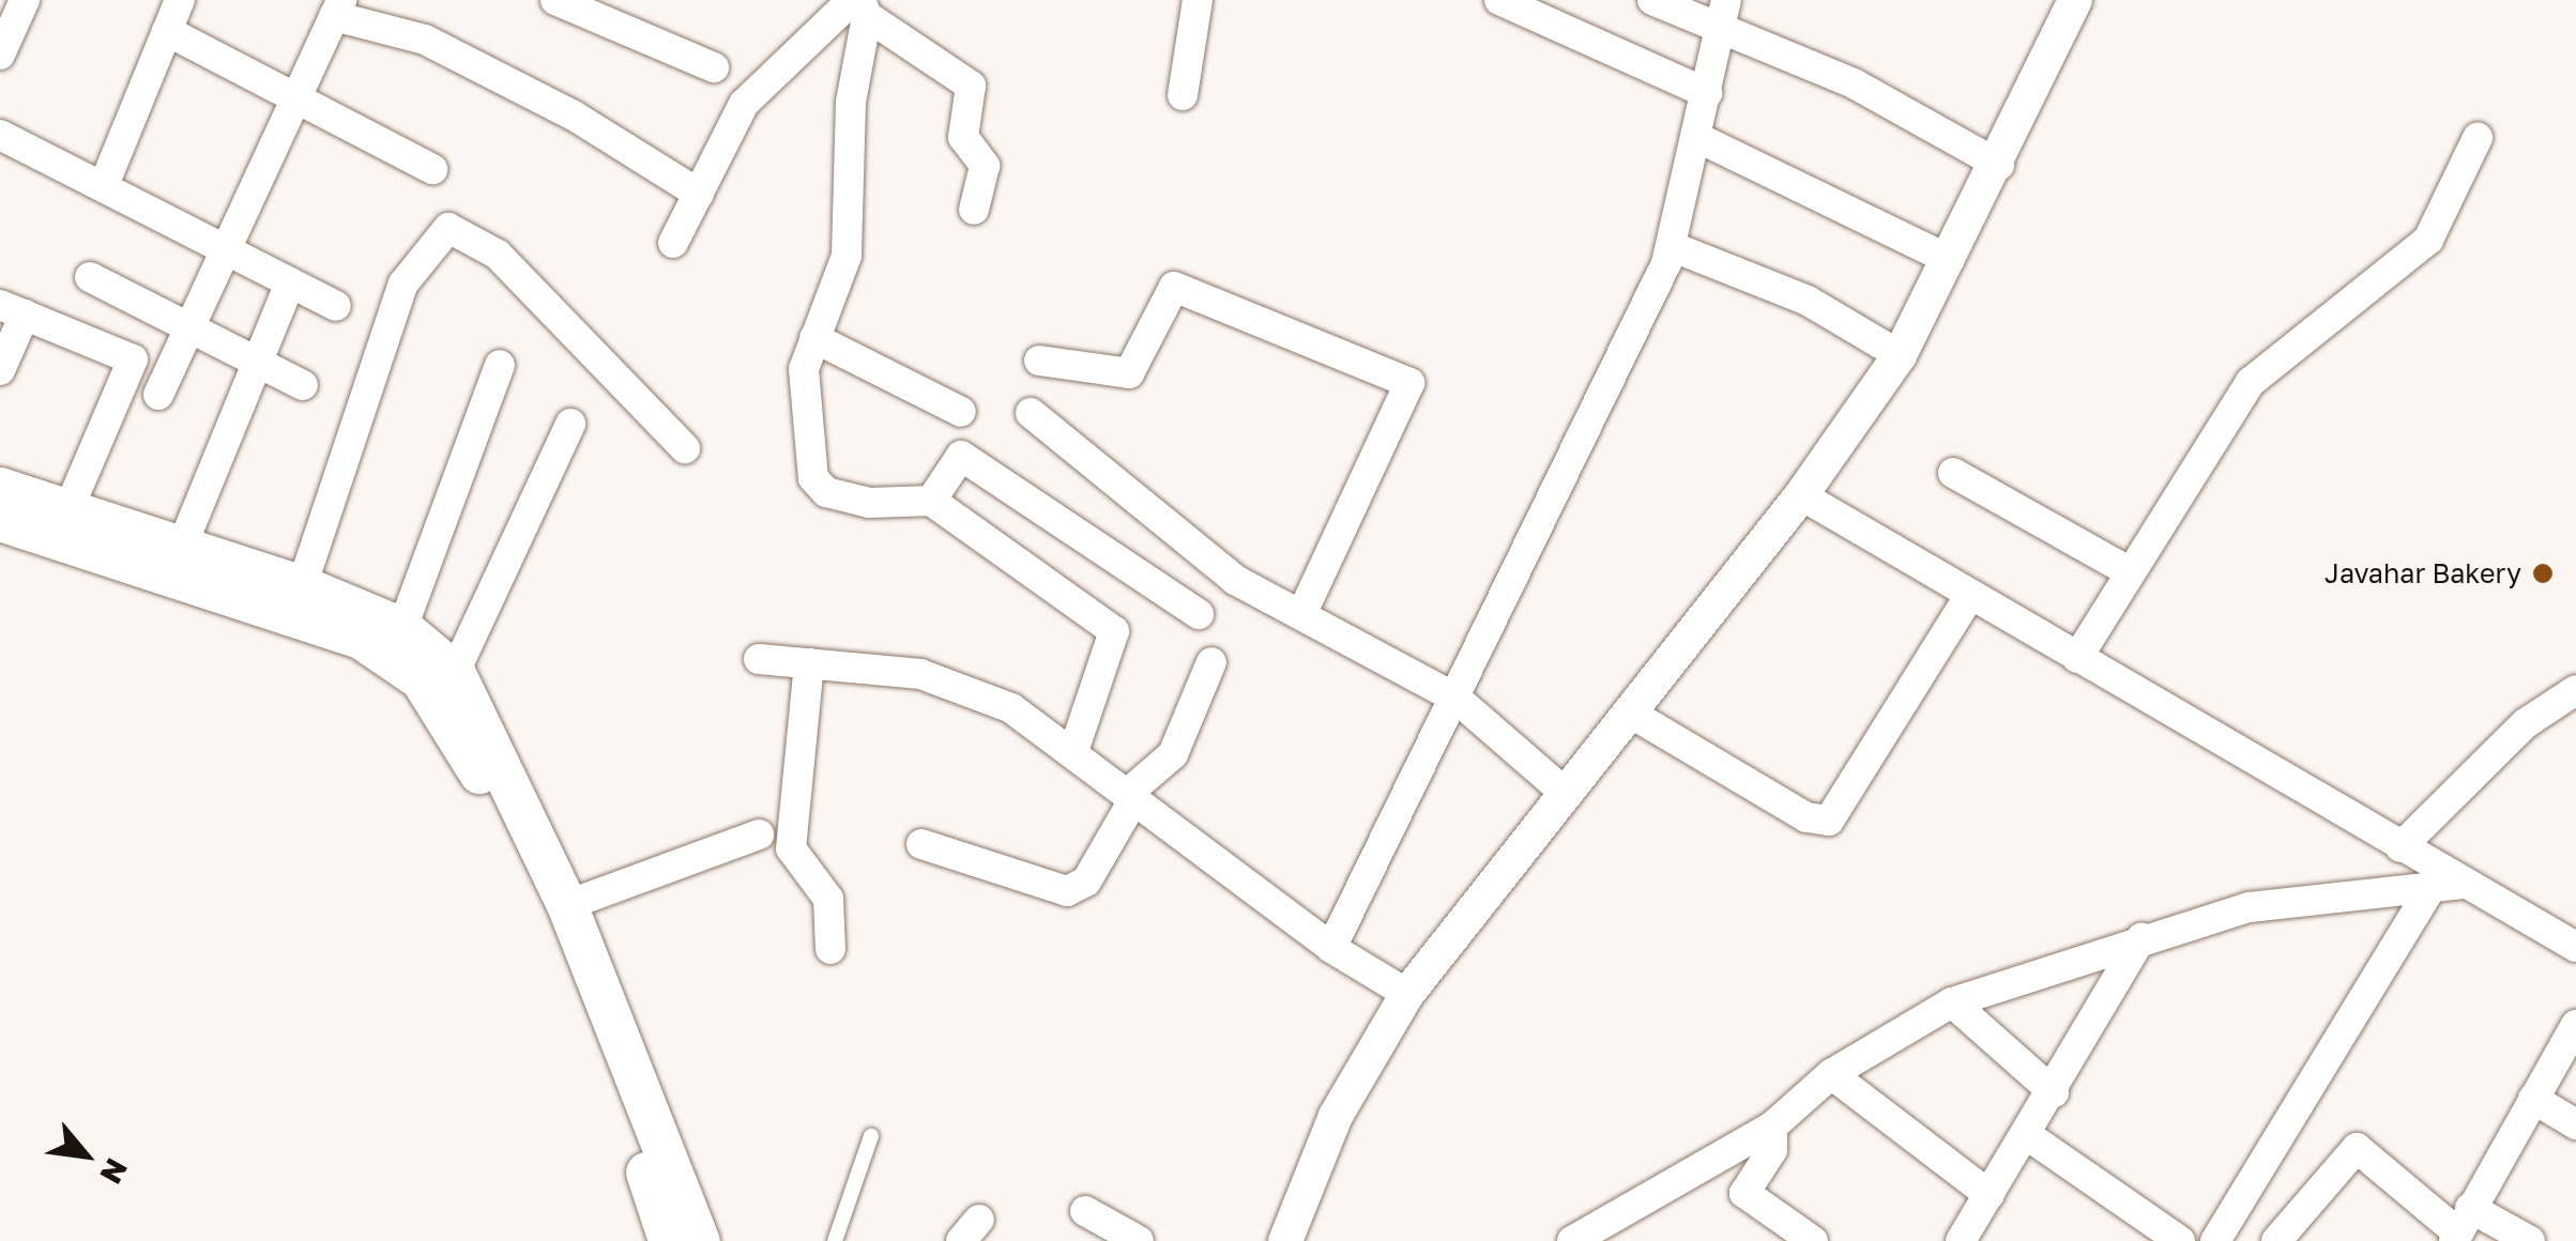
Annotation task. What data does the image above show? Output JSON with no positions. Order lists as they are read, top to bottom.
{
  "places": ["Javahar Bakery"],
  "north": "bottom right"
}
